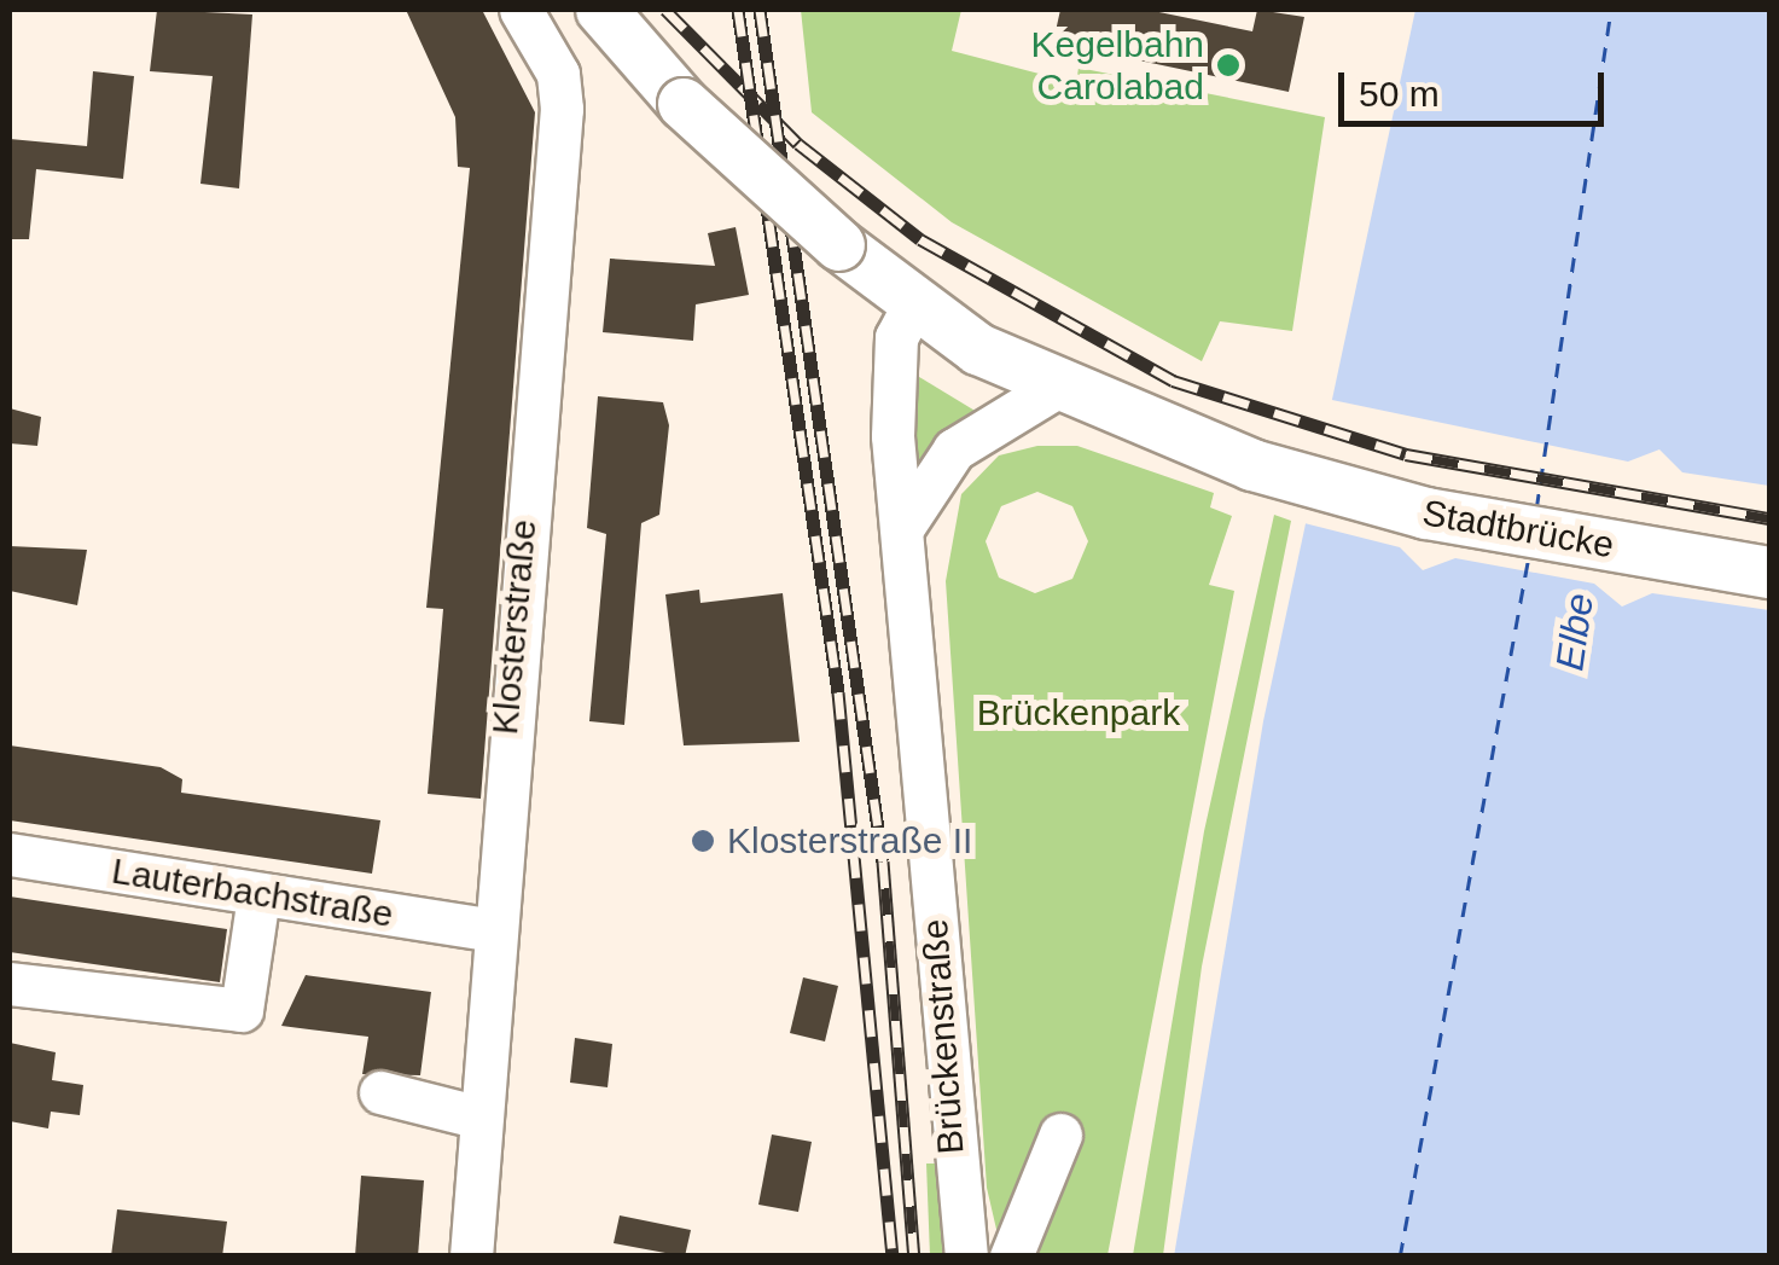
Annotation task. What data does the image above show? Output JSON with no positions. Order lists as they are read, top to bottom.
{
  "streets": {
    "main road": ["Stadtbrücke"],
    "street": ["Klosterstraße", "Lauterbachstraße", "Brückenstraße"]
  },
  "crossings": [
    ["Stadtbrücke", "Brückenstraße"],
    ["Klosterstraße", "Lauterbachstraße"]
  ],
  "water": ["Elbe"],
  "parks": ["Brückenpark"],
  "places": ["Kegelbahn Carolabad", "Klosterstraße II"],
  "scale_bar": "50 m"
}
